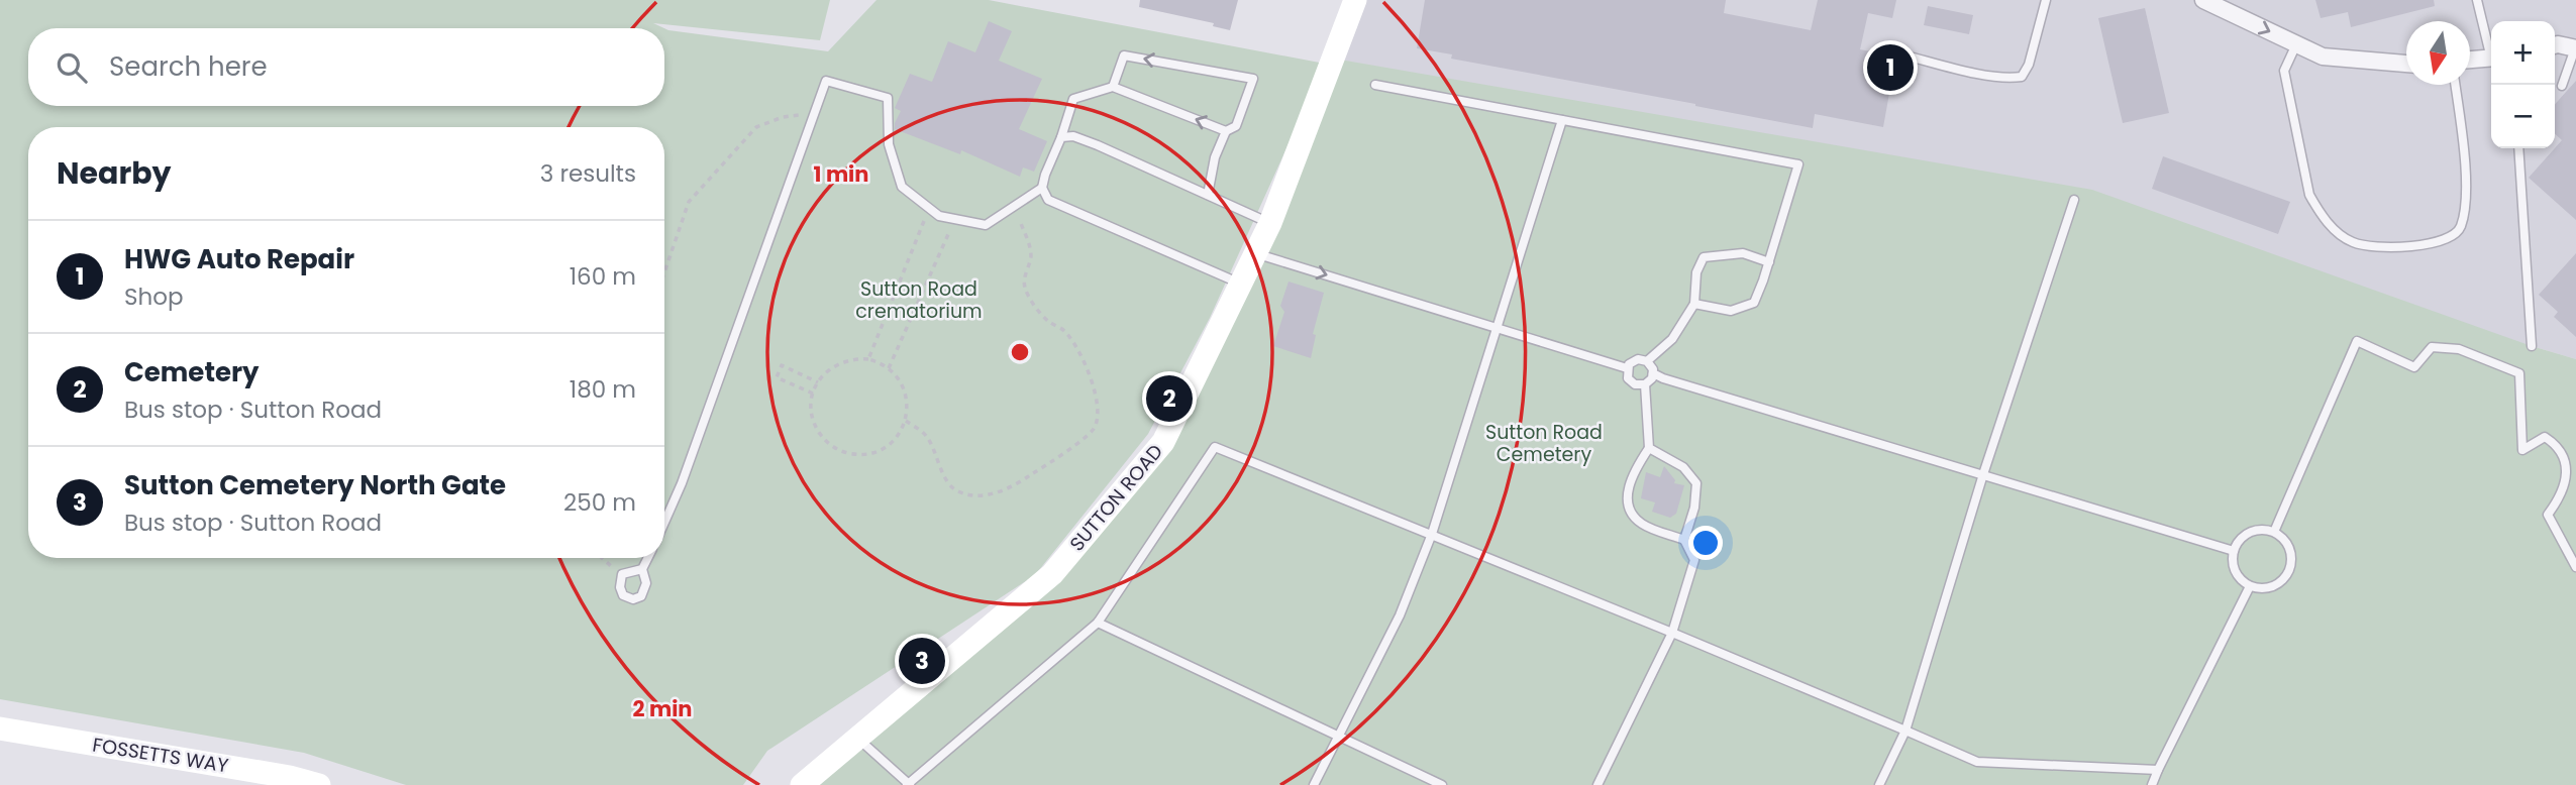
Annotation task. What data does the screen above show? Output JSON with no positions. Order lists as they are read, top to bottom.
{
  "streets": {
    "street": ["SUTTON ROAD", "FOSSETTS WAY"]
  },
  "parks": ["Sutton Road crematorium", "Sutton Road Cemetery"],
  "north": "bottom",
  "page": {
    "map_buttons": ["+", "−"],
    "search": "Search here",
    "pins": ["1", "2", "3"],
    "heading": ["Nearby", "3 results"],
    "list": [
      {
        "mark": "1",
        "name": "HWG Auto Repair",
        "note": "Shop",
        "value": "160 m"
      },
      {
        "mark": "2",
        "name": "Cemetery",
        "note": "Bus stop · Sutton Road",
        "value": "180 m"
      },
      {
        "mark": "3",
        "name": "Sutton Cemetery North Gate",
        "note": "Bus stop · Sutton Road",
        "value": "250 m"
      }
    ]
  },
  "rings": ["1 min", "2 min"]
}
